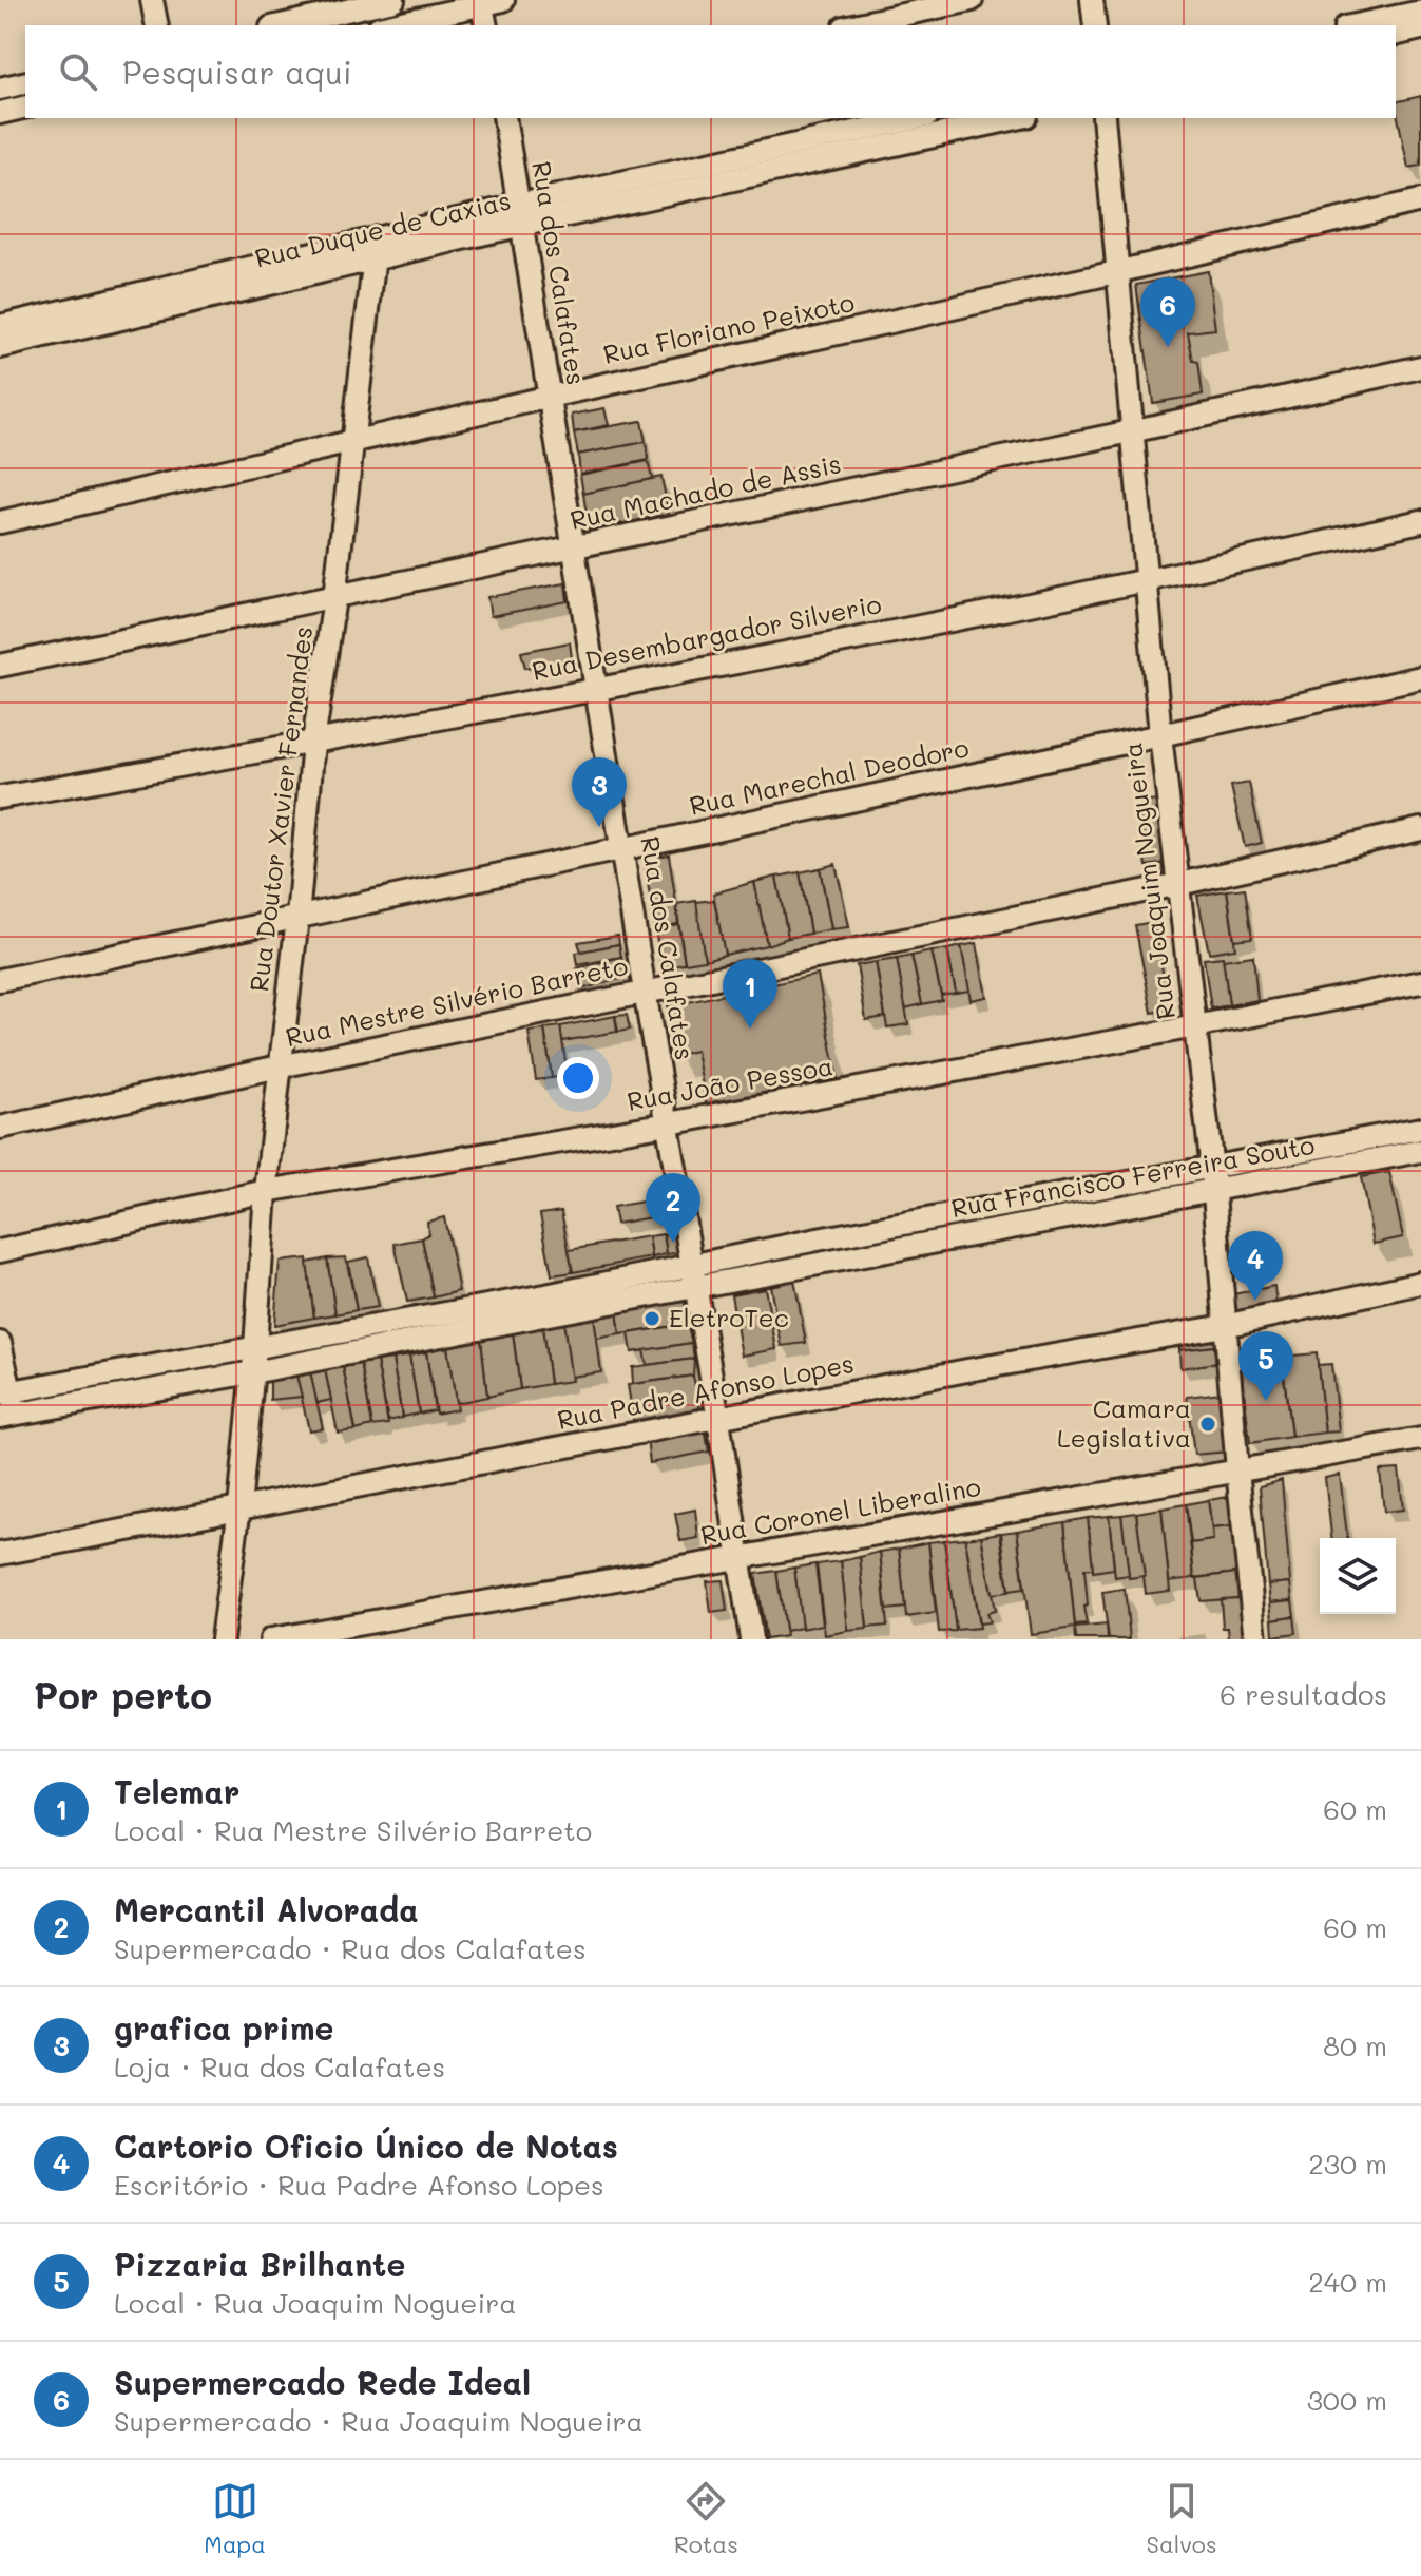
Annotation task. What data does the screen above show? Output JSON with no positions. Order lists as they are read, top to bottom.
{
  "streets": {
    "street": [
      "Rua Duque de Caxias",
      "Rua dos Calafates",
      "Rua Floriano Peixoto",
      "Rua Machado de Assis",
      "Rua Desembargador Silverio",
      "Rua Marechal Deodoro",
      "Rua Doutor Xavier Fernandes",
      "Rua Joaquim Nogueira",
      "Rua Mestre Silvério Barreto",
      "Rua João Pessoa",
      "Rua Francisco Ferreira Souto",
      "Rua Padre Afonso Lopes",
      "Rua Coronel Liberalino"
    ]
  },
  "crossings": [
    ["Rua Duque de Caxias", "Rua dos Calafates"],
    ["Rua Duque de Caxias", "Rua Doutor Xavier Fernandes"],
    ["Rua dos Calafates", "Rua Floriano Peixoto"],
    ["Rua dos Calafates", "Rua Machado de Assis"],
    ["Rua dos Calafates", "Rua Desembargador Silverio"],
    ["Rua dos Calafates", "Rua Marechal Deodoro"],
    ["Rua dos Calafates", "Rua Mestre Silvério Barreto"],
    ["Rua dos Calafates", "Rua João Pessoa"],
    ["Rua dos Calafates", "Rua Francisco Ferreira Souto"],
    ["Rua dos Calafates", "Rua Padre Afonso Lopes"],
    ["Rua dos Calafates", "Rua Coronel Liberalino"],
    ["Rua Floriano Peixoto", "Rua Doutor Xavier Fernandes"],
    ["Rua Floriano Peixoto", "Rua Joaquim Nogueira"],
    ["Rua Machado de Assis", "Rua Doutor Xavier Fernandes"],
    ["Rua Machado de Assis", "Rua Joaquim Nogueira"],
    ["Rua Desembargador Silverio", "Rua Doutor Xavier Fernandes"],
    ["Rua Desembargador Silverio", "Rua Joaquim Nogueira"],
    ["Rua Marechal Deodoro", "Rua Doutor Xavier Fernandes"],
    ["Rua Marechal Deodoro", "Rua Joaquim Nogueira"],
    ["Rua Doutor Xavier Fernandes", "Rua Mestre Silvério Barreto"],
    ["Rua Doutor Xavier Fernandes", "Rua João Pessoa"],
    ["Rua Doutor Xavier Fernandes", "Rua Francisco Ferreira Souto"],
    ["Rua Doutor Xavier Fernandes", "Rua Padre Afonso Lopes"],
    ["Rua Joaquim Nogueira", "Rua Mestre Silvério Barreto"],
    ["Rua Joaquim Nogueira", "Rua João Pessoa"],
    ["Rua Joaquim Nogueira", "Rua Francisco Ferreira Souto"],
    ["Rua Joaquim Nogueira", "Rua Padre Afonso Lopes"],
    ["Rua Joaquim Nogueira", "Rua Coronel Liberalino"]
  ],
  "places": ["EletroTec", "Camara Legislativa"],
  "page": {
    "search": "Pesquisar aqui",
    "pins": [
      "6",
      "3",
      "1",
      "2",
      "4",
      "5"
    ],
    "heading": ["Por perto", "6 resultados"],
    "list": [
      {
        "mark": "1",
        "name": "Telemar",
        "note": "Local · Rua Mestre Silvério Barreto",
        "value": "60 m"
      },
      {
        "mark": "2",
        "name": "Mercantil Alvorada",
        "note": "Supermercado · Rua dos Calafates",
        "value": "60 m"
      },
      {
        "mark": "3",
        "name": "grafica prime",
        "note": "Loja · Rua dos Calafates",
        "value": "80 m"
      },
      {
        "mark": "4",
        "name": "Cartorio Oficio Único de Notas",
        "note": "Escritório · Rua Padre Afonso Lopes",
        "value": "230 m"
      },
      {
        "mark": "5",
        "name": "Pizzaria Brilhante",
        "note": "Local · Rua Joaquim Nogueira",
        "value": "240 m"
      },
      {
        "mark": "6",
        "name": "Supermercado Rede Ideal",
        "note": "Supermercado · Rua Joaquim Nogueira",
        "value": "300 m"
      }
    ],
    "nav": ["Mapa", "Rotas", "Salvos"]
  }
}
